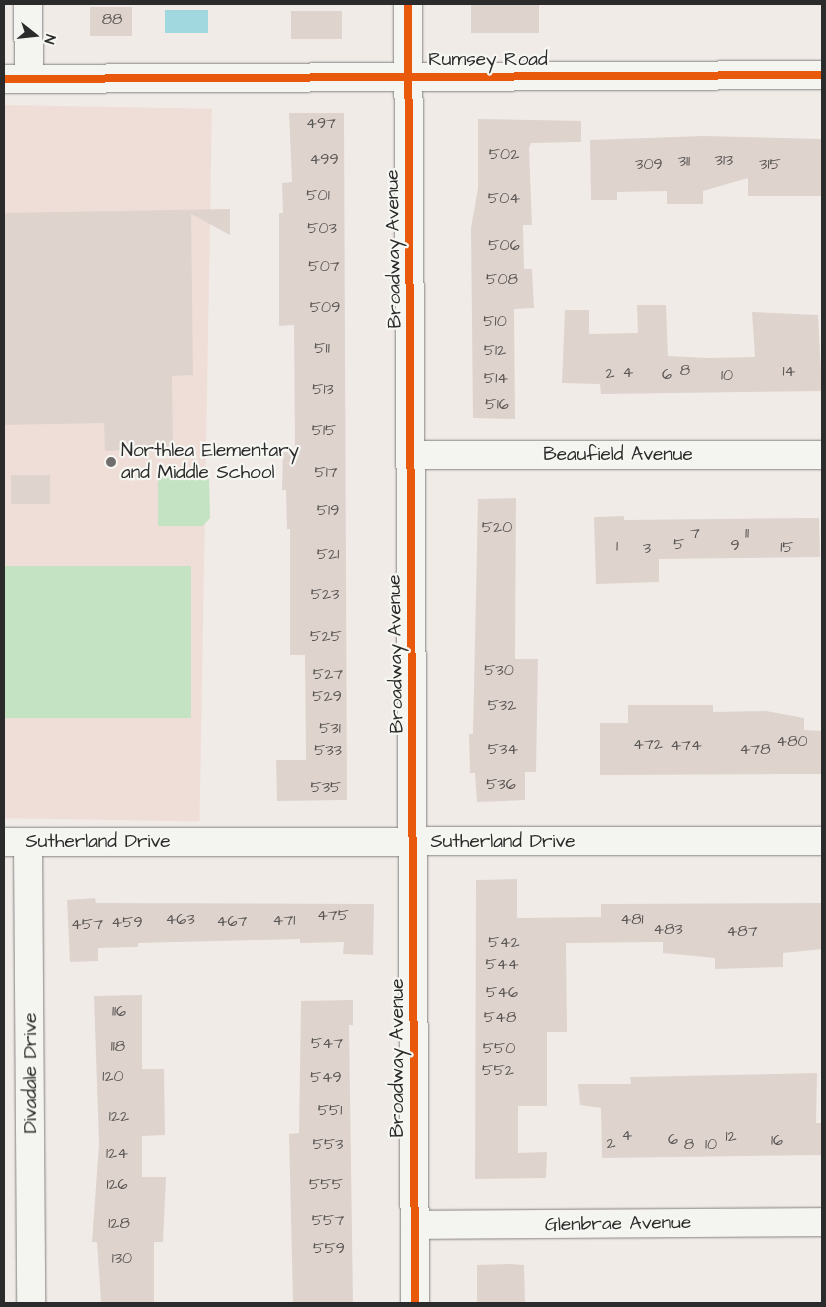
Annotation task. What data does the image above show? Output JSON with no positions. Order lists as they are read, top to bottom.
{
  "streets": {
    "street": [
      "Rumsey Road",
      "Broadway Avenue",
      "Beaufield Avenue",
      "Sutherland Drive",
      "Divadale Drive",
      "Glenbrae Avenue"
    ]
  },
  "crossings": [
    ["Rumsey Road", "Broadway Avenue"],
    ["Broadway Avenue", "Beaufield Avenue"],
    ["Broadway Avenue", "Sutherland Drive"],
    ["Broadway Avenue", "Glenbrae Avenue"],
    ["Sutherland Drive", "Divadale Drive"]
  ],
  "places": ["Northlea Elementary and Middle School"],
  "house_numbers": [
    "88",
    "497",
    "502",
    "499",
    "313",
    "311",
    "309",
    "315",
    "501",
    "504",
    "503",
    "506",
    "507",
    "508",
    "509",
    "510",
    "511",
    "512",
    "8",
    "14",
    "4",
    "2",
    "6",
    "10",
    "514",
    "513",
    "516",
    "515",
    "517",
    "519",
    "520",
    "7",
    "11",
    "5",
    "9",
    "1",
    "15",
    "3",
    "521",
    "523",
    "525",
    "530",
    "527",
    "529",
    "532",
    "531",
    "480",
    "472",
    "474",
    "534",
    "478",
    "533",
    "536",
    "535",
    "475",
    "463",
    "481",
    "471",
    "467",
    "459",
    "457",
    "483",
    "487",
    "542",
    "544",
    "546",
    "116",
    "548",
    "547",
    "118",
    "550",
    "552",
    "120",
    "549",
    "551",
    "122",
    "4",
    "12",
    "6",
    "16",
    "2",
    "553",
    "8",
    "10",
    "124",
    "126",
    "555",
    "557",
    "128",
    "559",
    "130"
  ],
  "north": "right"
}
